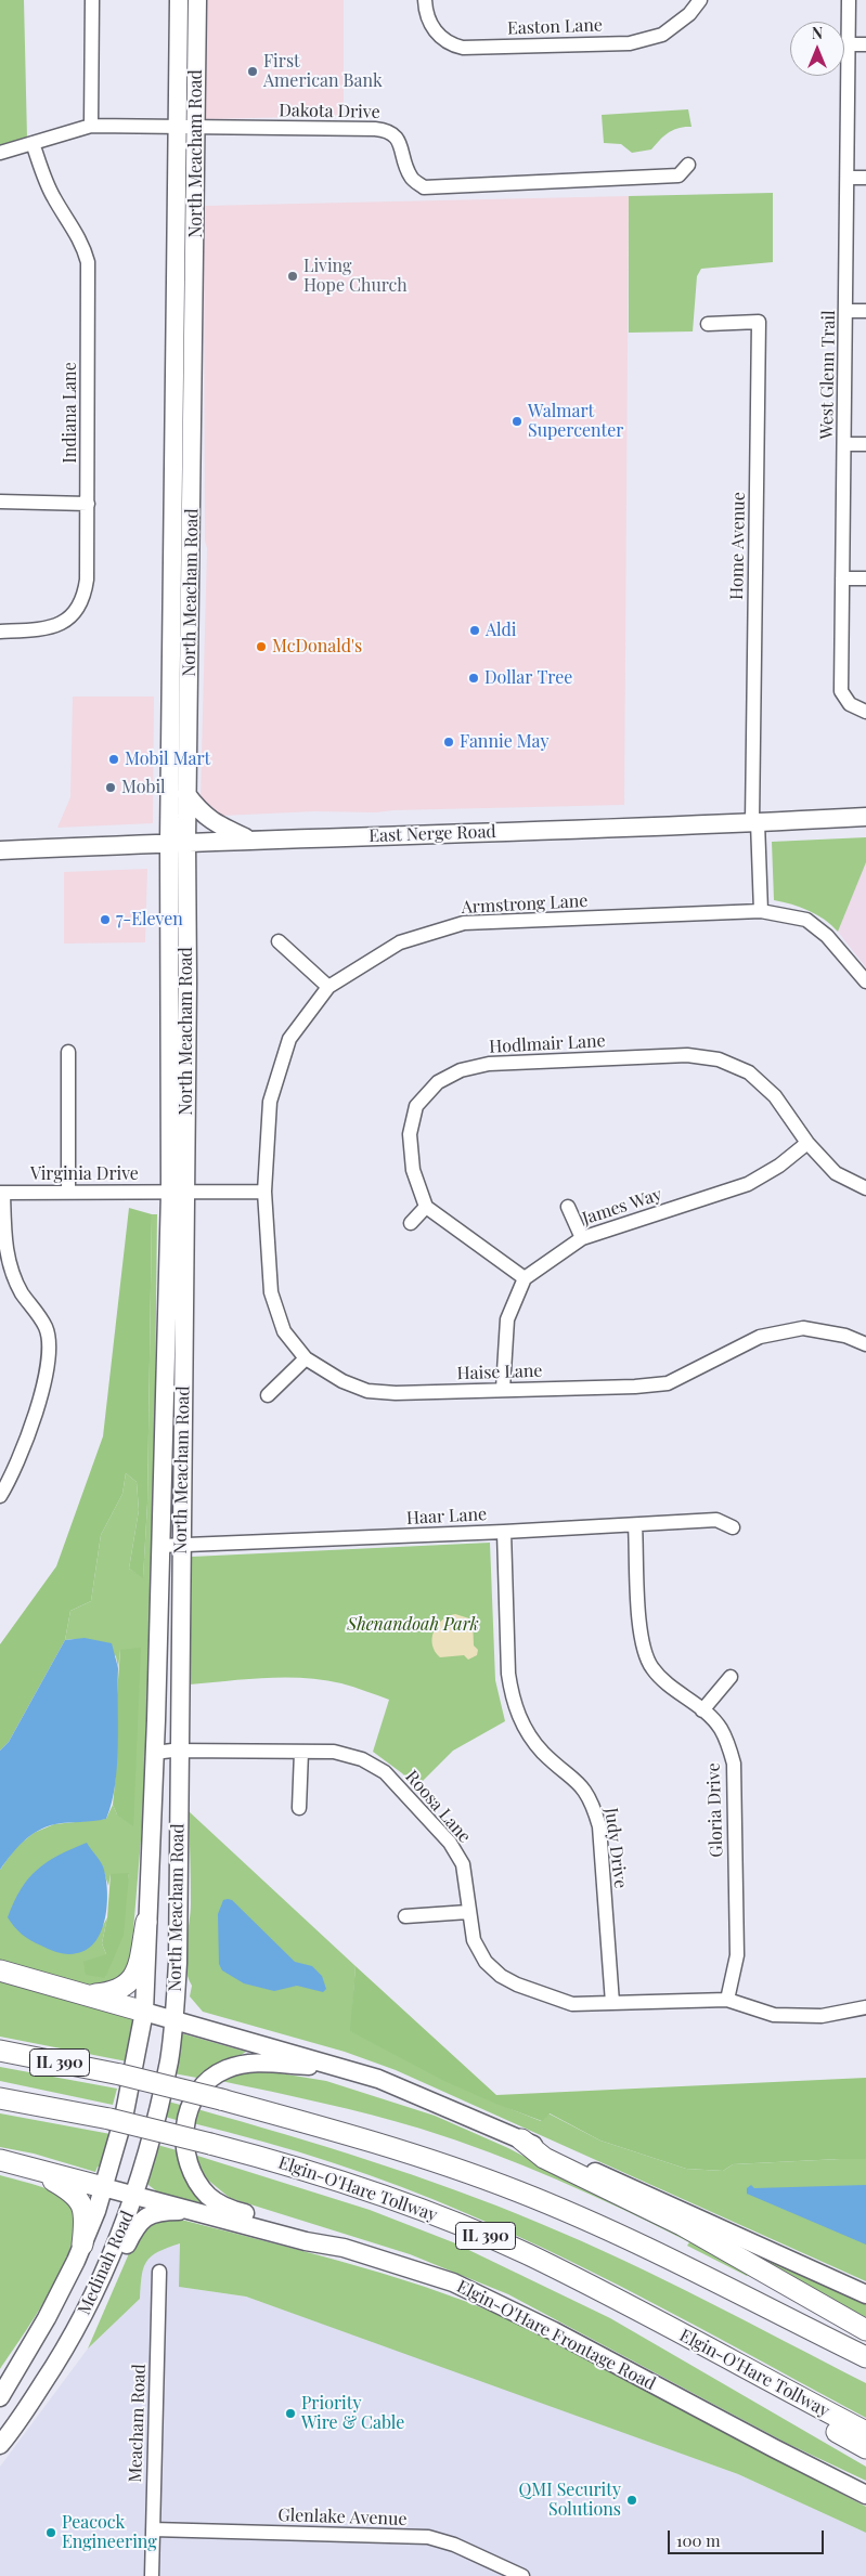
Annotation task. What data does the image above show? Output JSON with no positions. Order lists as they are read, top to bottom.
{
  "streets": {
    "highway": ["IL 390", "Elgin-O'Hare Tollway"],
    "main road": [
      "North Meacham Road",
      "East Nerge Road",
      "Medinah Road",
      "Elgin-O'Hare Frontage Road"
    ],
    "street": [
      "Easton Lane",
      "Dakota Drive",
      "West Glenn Trail",
      "Indiana Lane",
      "Home Avenue",
      "Armstrong Lane",
      "Hodlmair Lane",
      "Virginia Drive",
      "James Way",
      "Haise Lane",
      "Haar Lane",
      "Roosa Lane",
      "Gloria Drive",
      "Judy Drive",
      "Meacham Road",
      "Glenlake Avenue"
    ]
  },
  "crossings": [
    ["Dakota Drive", "North Meacham Road"],
    ["Dakota Drive", "Indiana Lane"],
    ["North Meacham Road", "East Nerge Road"],
    ["North Meacham Road", "Virginia Drive"],
    ["North Meacham Road", "Haar Lane"],
    ["North Meacham Road", "Roosa Lane"],
    ["North Meacham Road", "Medinah Road"],
    ["Home Avenue", "East Nerge Road"],
    ["Home Avenue", "Armstrong Lane"],
    ["Armstrong Lane", "Virginia Drive"],
    ["Armstrong Lane", "Haise Lane"],
    ["Hodlmair Lane", "James Way"],
    ["Virginia Drive", "Haise Lane"],
    ["Haar Lane", "Gloria Drive"],
    ["Haar Lane", "Judy Drive"],
    ["Roosa Lane", "Gloria Drive"],
    ["Roosa Lane", "Judy Drive"],
    ["Medinah Road", "Elgin-O'Hare Frontage Road"],
    ["Meacham Road", "Glenlake Avenue"]
  ],
  "parks": ["Shenandoah Park"],
  "places": [
    "First American Bank",
    "Living Hope Church",
    "Walmart Supercenter",
    "Aldi",
    "McDonald's",
    "Dollar Tree",
    "Fannie May",
    "Mobil Mart",
    "Mobil",
    "7-Eleven",
    "Priority Wire & Cable",
    "QMI Security Solutions",
    "Peacock Engineering"
  ],
  "scale_bar": "100 m",
  "north": "top"
}
